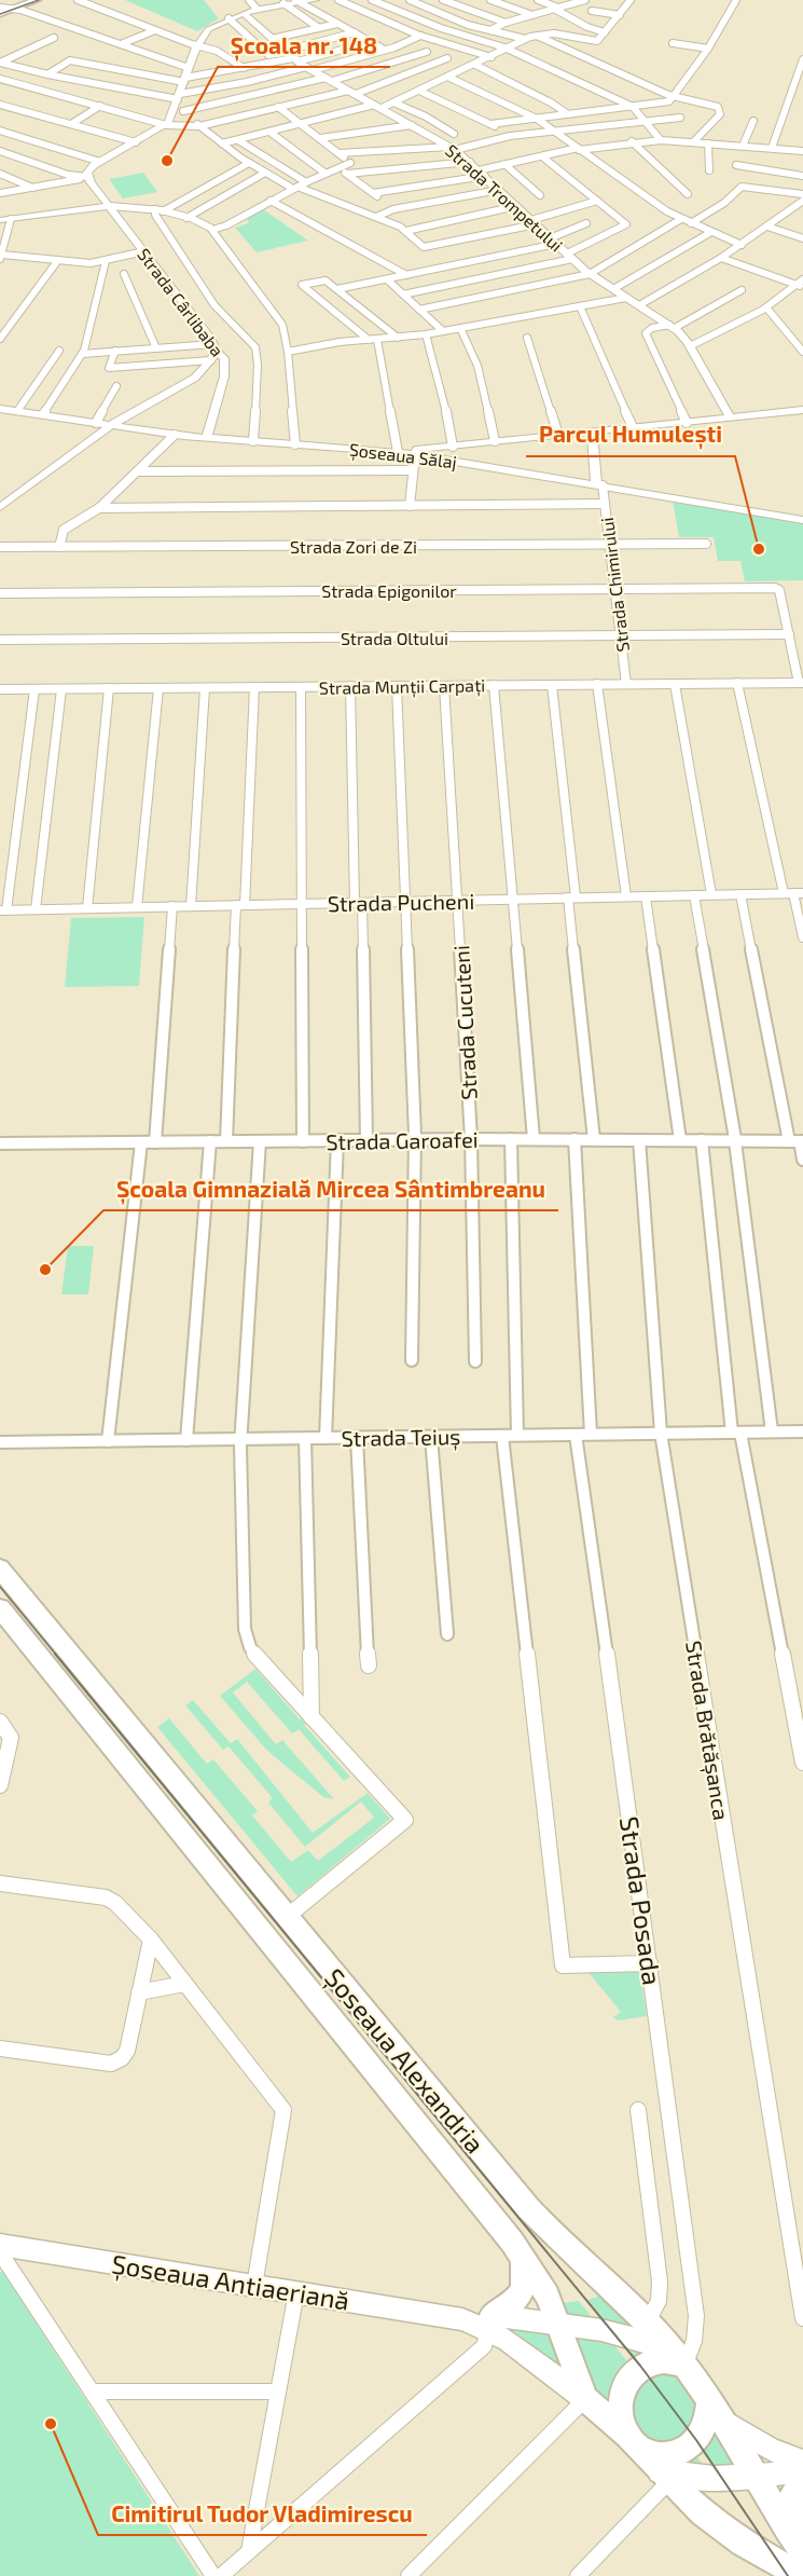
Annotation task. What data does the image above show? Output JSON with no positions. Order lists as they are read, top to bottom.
{
  "streets": {
    "main road": ["Șoseaua Alexandria", "Șoseaua Antiaeriană"],
    "street": [
      "Strada Trompetului",
      "Strada Cârlibaba",
      "Șoseaua Sălaj",
      "Strada Zori de Zi",
      "Strada Chimirului",
      "Strada Epigonilor",
      "Strada Oltului",
      "Strada Munții Carpați",
      "Strada Pucheni",
      "Strada Cucuteni",
      "Strada Garoafei",
      "Strada Teiuș",
      "Strada Brătășanca",
      "Strada Posada"
    ]
  },
  "crossings": [
    ["Strada Cârlibaba", "Șoseaua Sălaj"],
    ["Șoseaua Sălaj", "Strada Chimirului"],
    ["Strada Zori de Zi", "Strada Chimirului"],
    ["Strada Chimirului", "Strada Epigonilor"],
    ["Strada Chimirului", "Strada Oltului"],
    ["Strada Chimirului", "Strada Munții Carpați"],
    ["Strada Epigonilor", "Strada Oltului"],
    ["Strada Munții Carpați", "Strada Cucuteni"],
    ["Strada Pucheni", "Strada Cucuteni"],
    ["Strada Cucuteni", "Strada Garoafei"],
    ["Strada Garoafei", "Strada Brătășanca"],
    ["Strada Teiuș", "Strada Brătășanca"],
    ["Strada Teiuș", "Strada Posada"],
    ["Strada Posada", "Șoseaua Alexandria"],
    ["Strada Posada", "Șoseaua Antiaeriană"],
    ["Șoseaua Alexandria", "Șoseaua Antiaeriană"]
  ],
  "places": [
    "Școala nr. 148",
    "Parcul Humulești",
    "Școala Gimnazială Mircea Sântimbreanu",
    "Cimitirul Tudor Vladimirescu"
  ]
}
